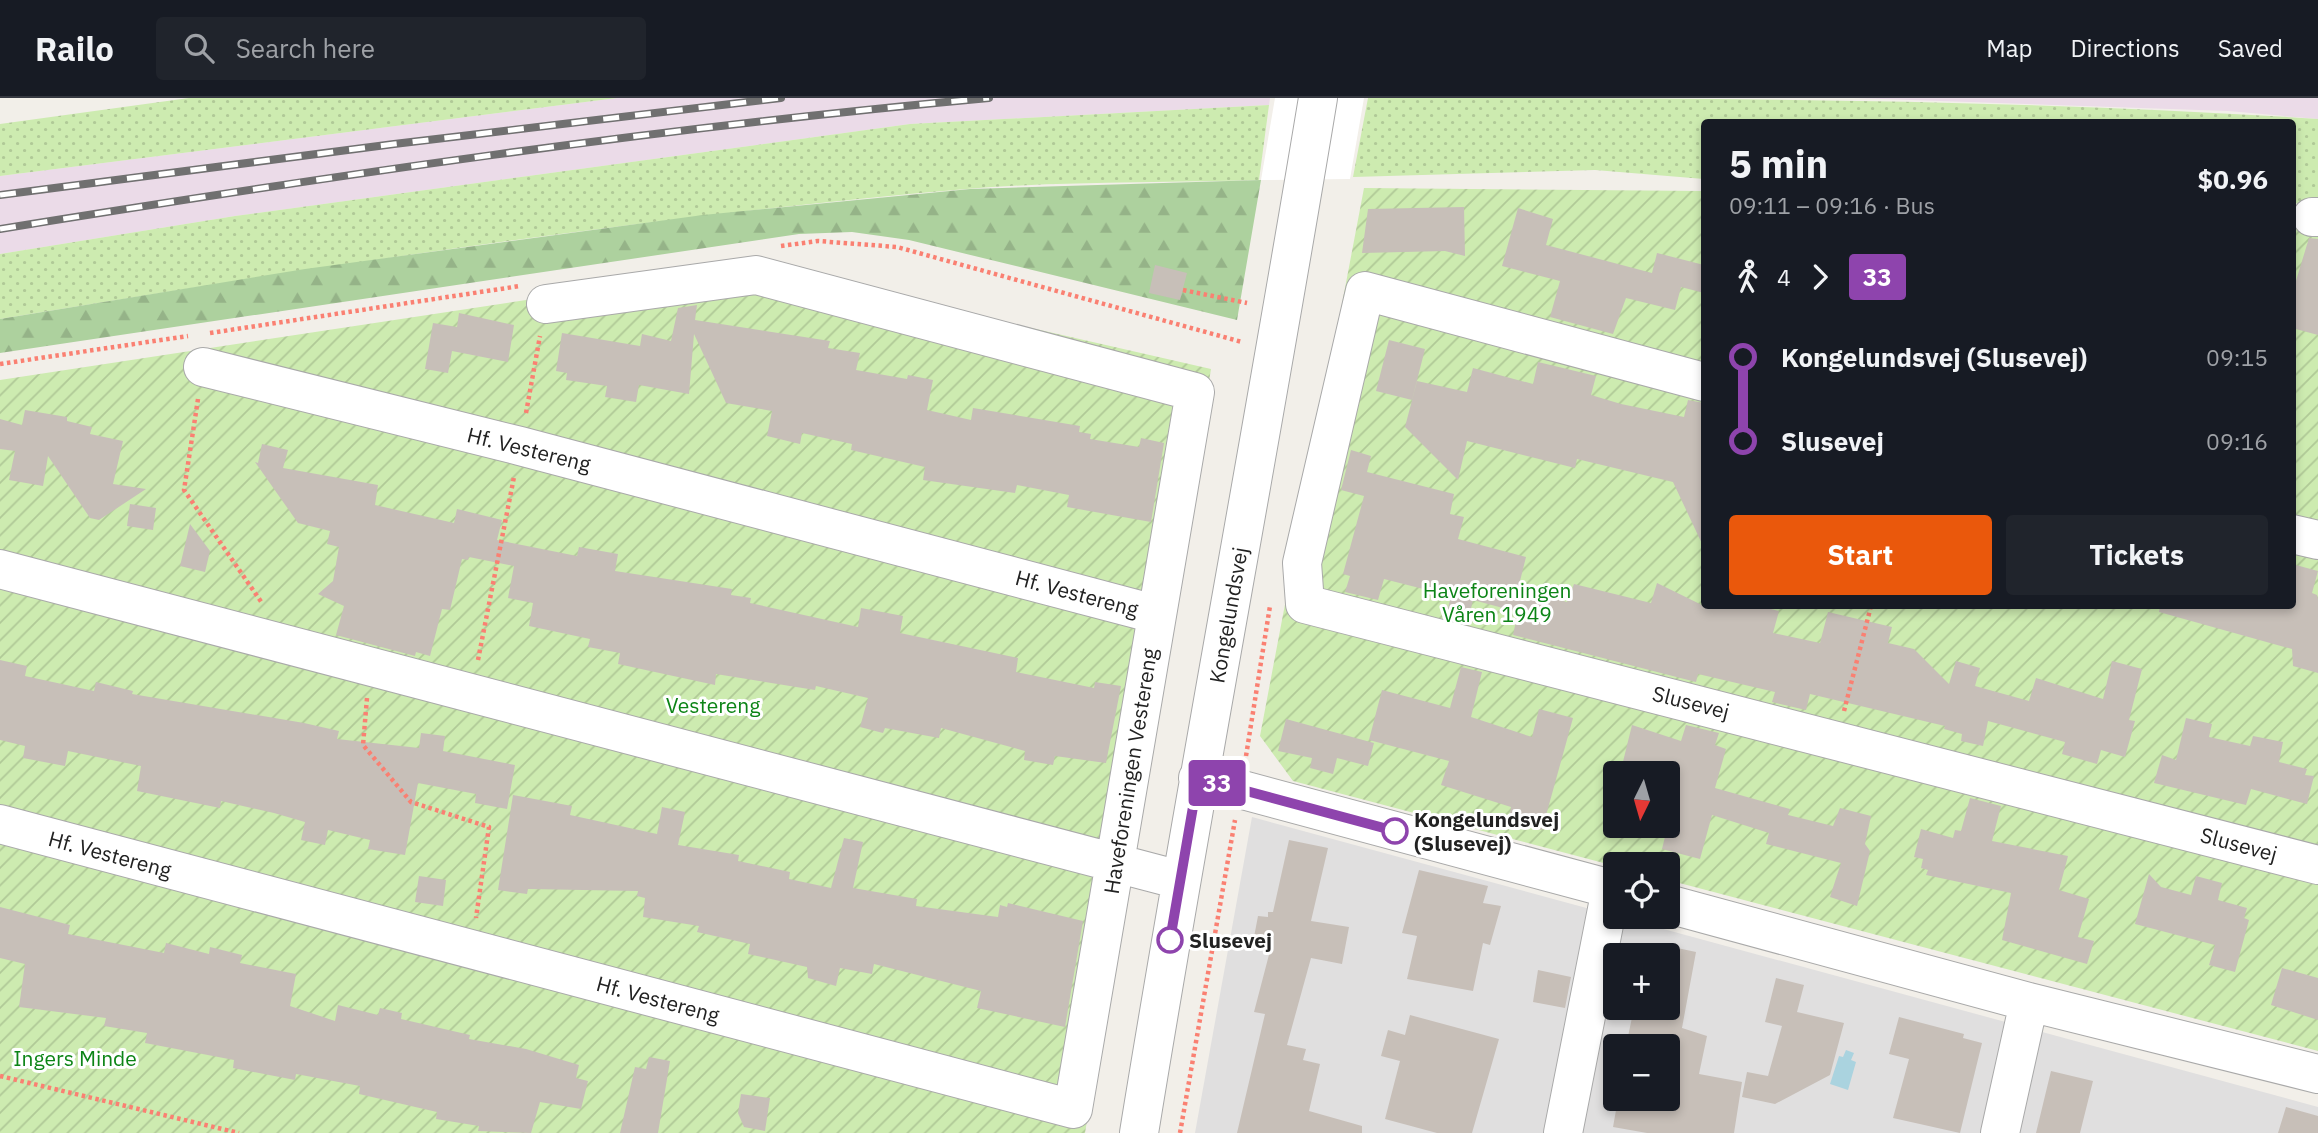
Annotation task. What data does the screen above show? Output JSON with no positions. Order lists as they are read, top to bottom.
{
  "streets": {
    "street": [
      "Hf. Vestereng",
      "Kongelundsvej",
      "Slusevej",
      "Haveforeningen Vestereng"
    ]
  },
  "crossings": [
    ["Hf. Vestereng", "Haveforeningen Vestereng"]
  ],
  "parks": ["Haveforeningen Våren 1949", "Vestereng", "Ingers Minde"],
  "places": ["Kongelundsvej (Slusevej)", "Slusevej"],
  "lines": ["bus line 33"],
  "north": "bottom",
  "page": {
    "header": "Railo",
    "search": "Search here",
    "nav": ["Map", "Directions", "Saved"],
    "on_map": "33",
    "heading": ["5 min", "09:11 – 09:16 · Bus", "$0.96"],
    "legs": ["4", "33"],
    "list": [
      {
        "name": "Kongelundsvej (Slusevej)",
        "value": "09:15"
      },
      {
        "name": "Slusevej",
        "value": "09:16"
      }
    ],
    "buttons": ["Start", "Tickets"],
    "map_buttons": ["+", "−"]
  }
}
